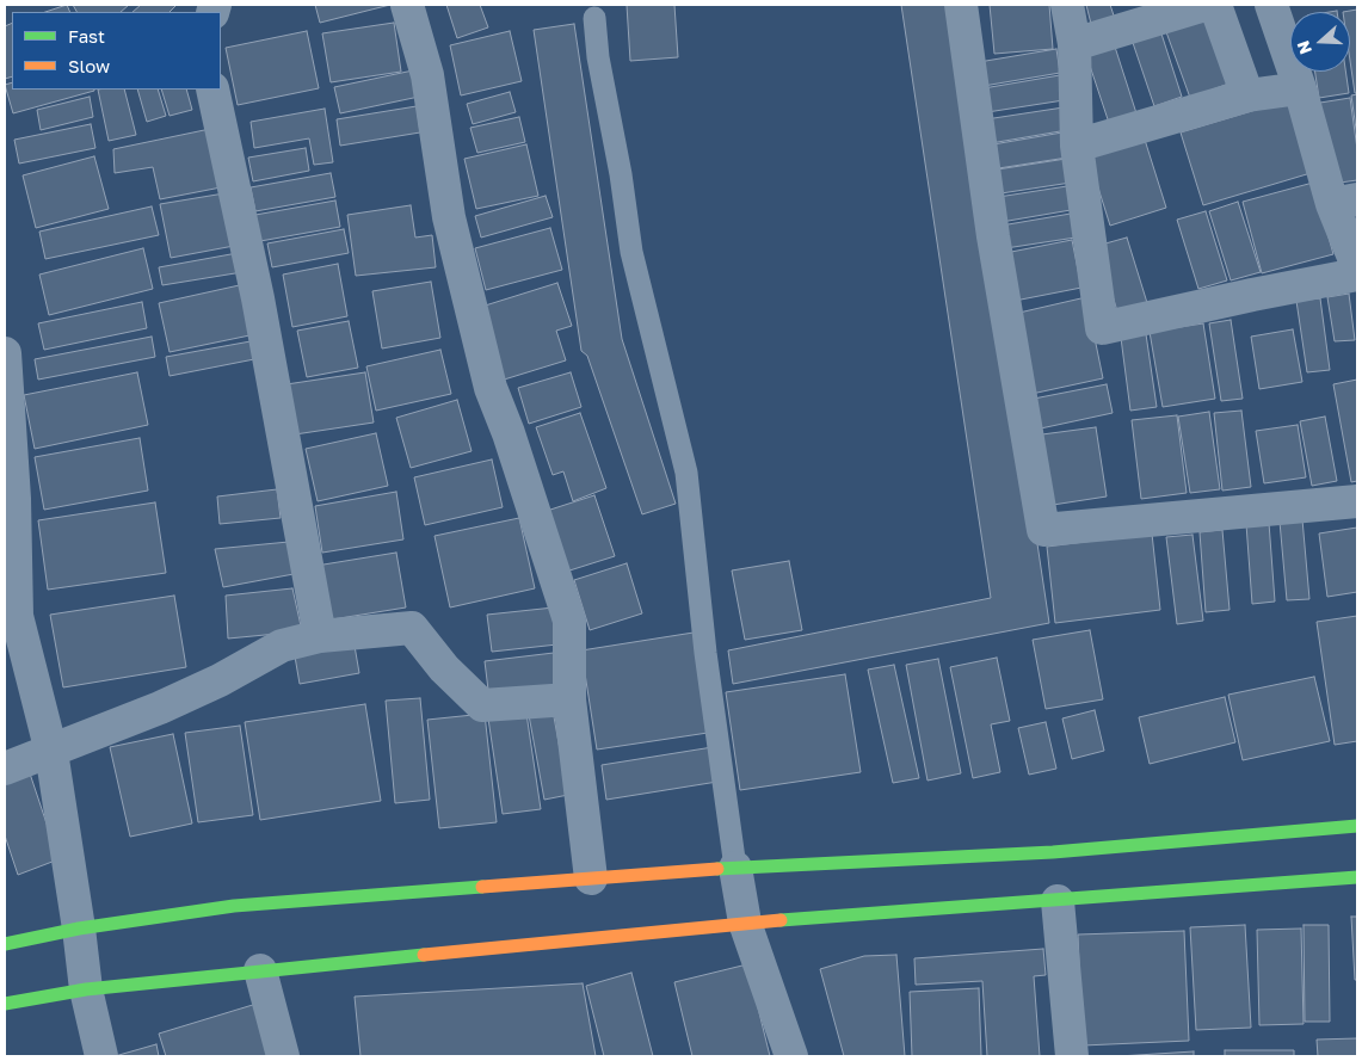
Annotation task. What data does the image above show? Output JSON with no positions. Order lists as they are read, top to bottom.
{
  "legend": ["Fast", "Slow"],
  "north": "left"
}
